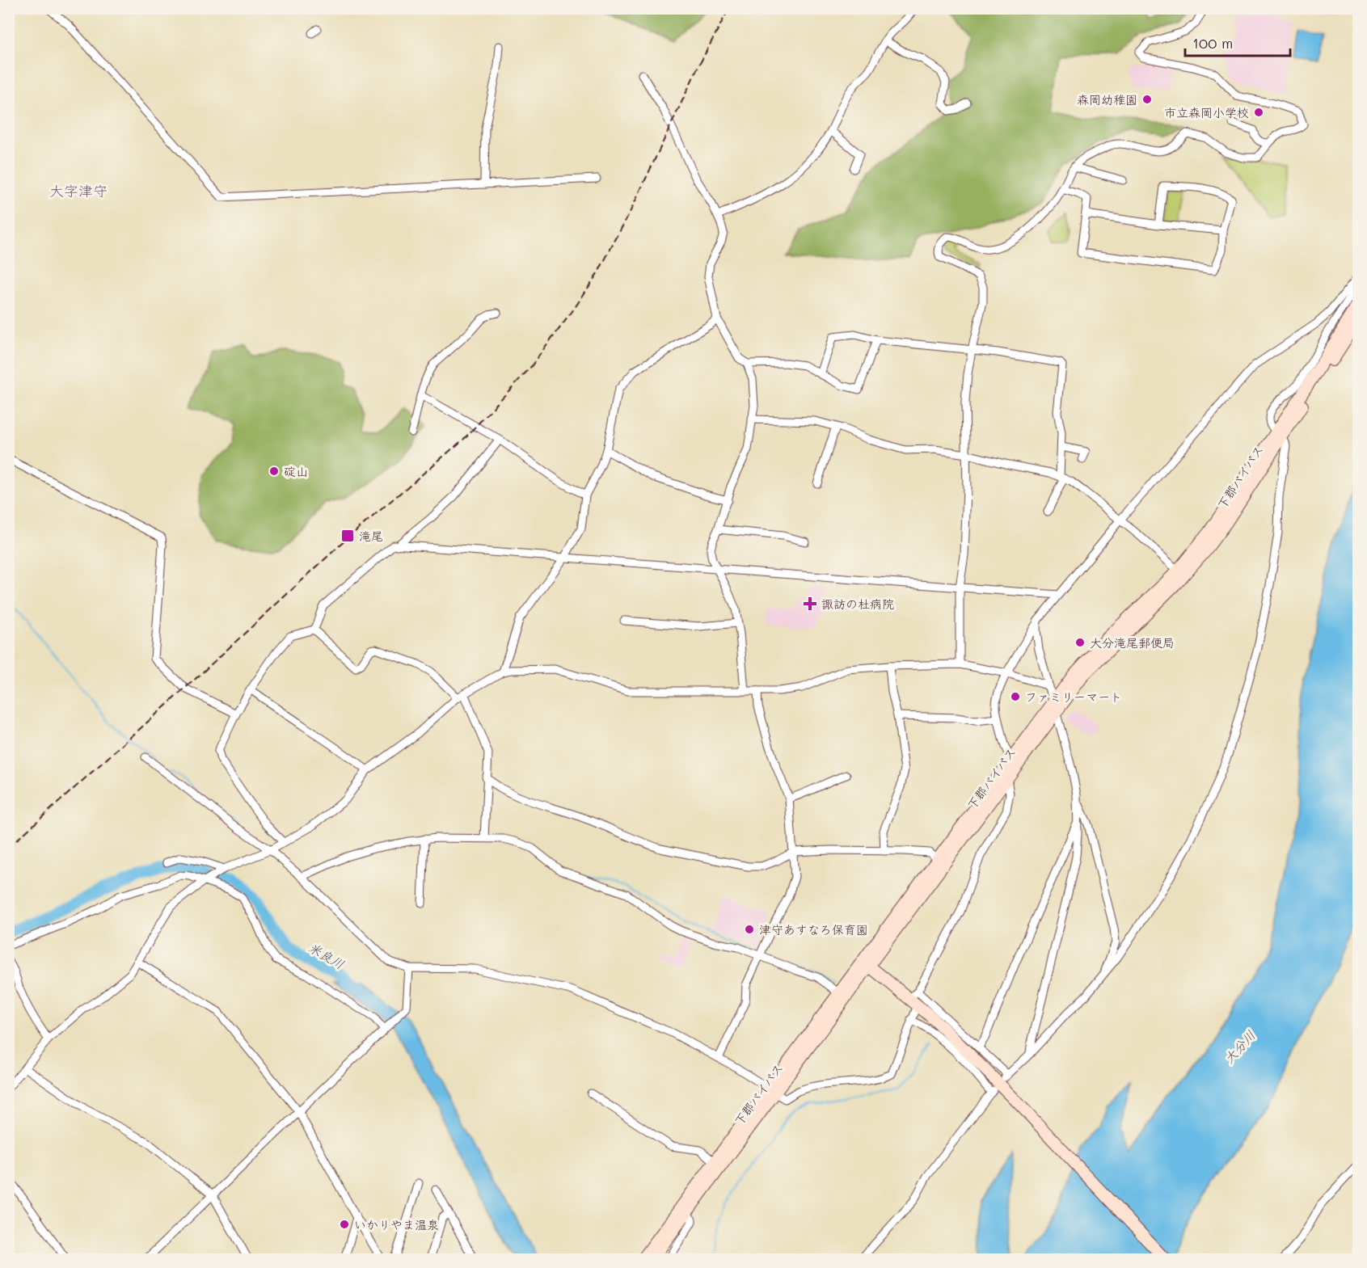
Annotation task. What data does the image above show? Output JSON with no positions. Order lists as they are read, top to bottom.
{
  "streets": {
    "street": ["下郡バイパス"]
  },
  "districts": ["大字津守"],
  "water": ["米良川", "大分川"],
  "places": {
    "other": [
      "森岡幼稚園",
      "市立森岡小学校",
      "碇山",
      "大分滝尾郵便局",
      "ファミリーマート",
      "津守あすなろ保育園",
      "いかりやま温泉"
    ],
    "transit": ["滝尾"],
    "health": ["諏訪の杜病院"]
  },
  "scale_bar": "100 m"
}
